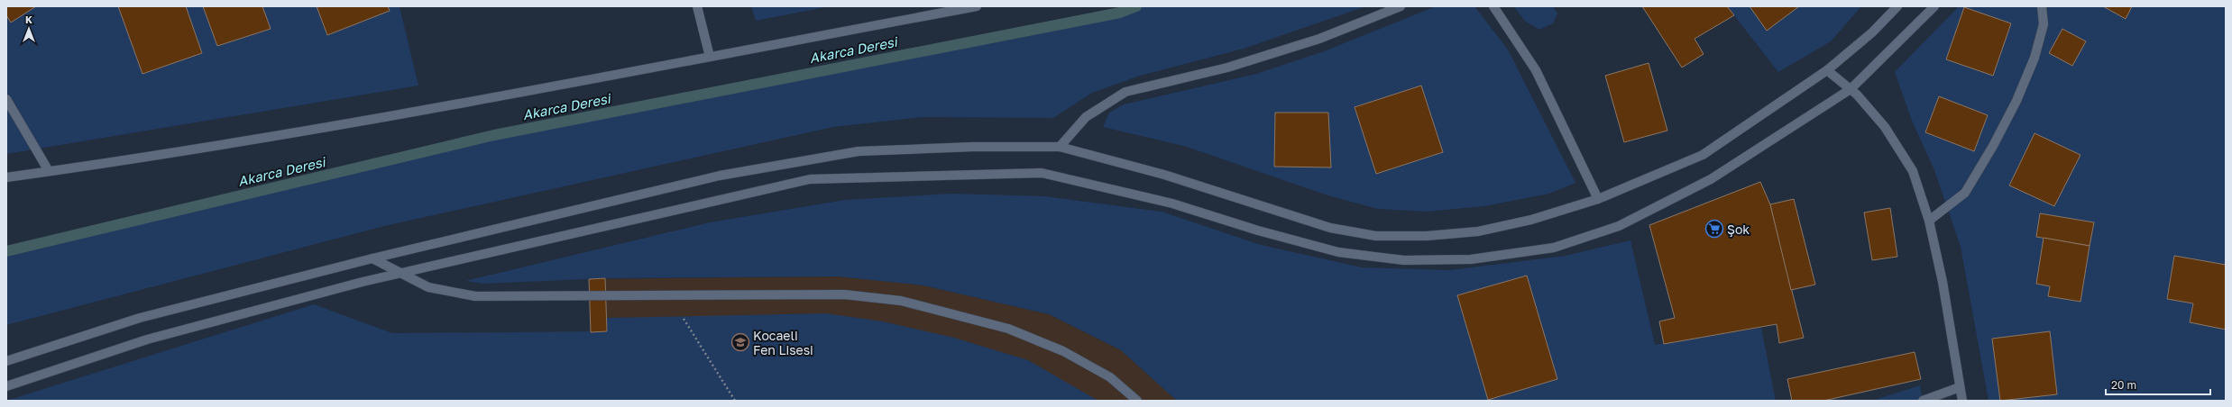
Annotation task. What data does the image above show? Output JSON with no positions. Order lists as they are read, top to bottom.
{
  "water": ["Akarca Deresi"],
  "places": {
    "supermarket": ["Şok"],
    "school or university": ["Kocaeli Fen Lisesi"]
  },
  "scale_bar": "20 m",
  "north": "top"
}
